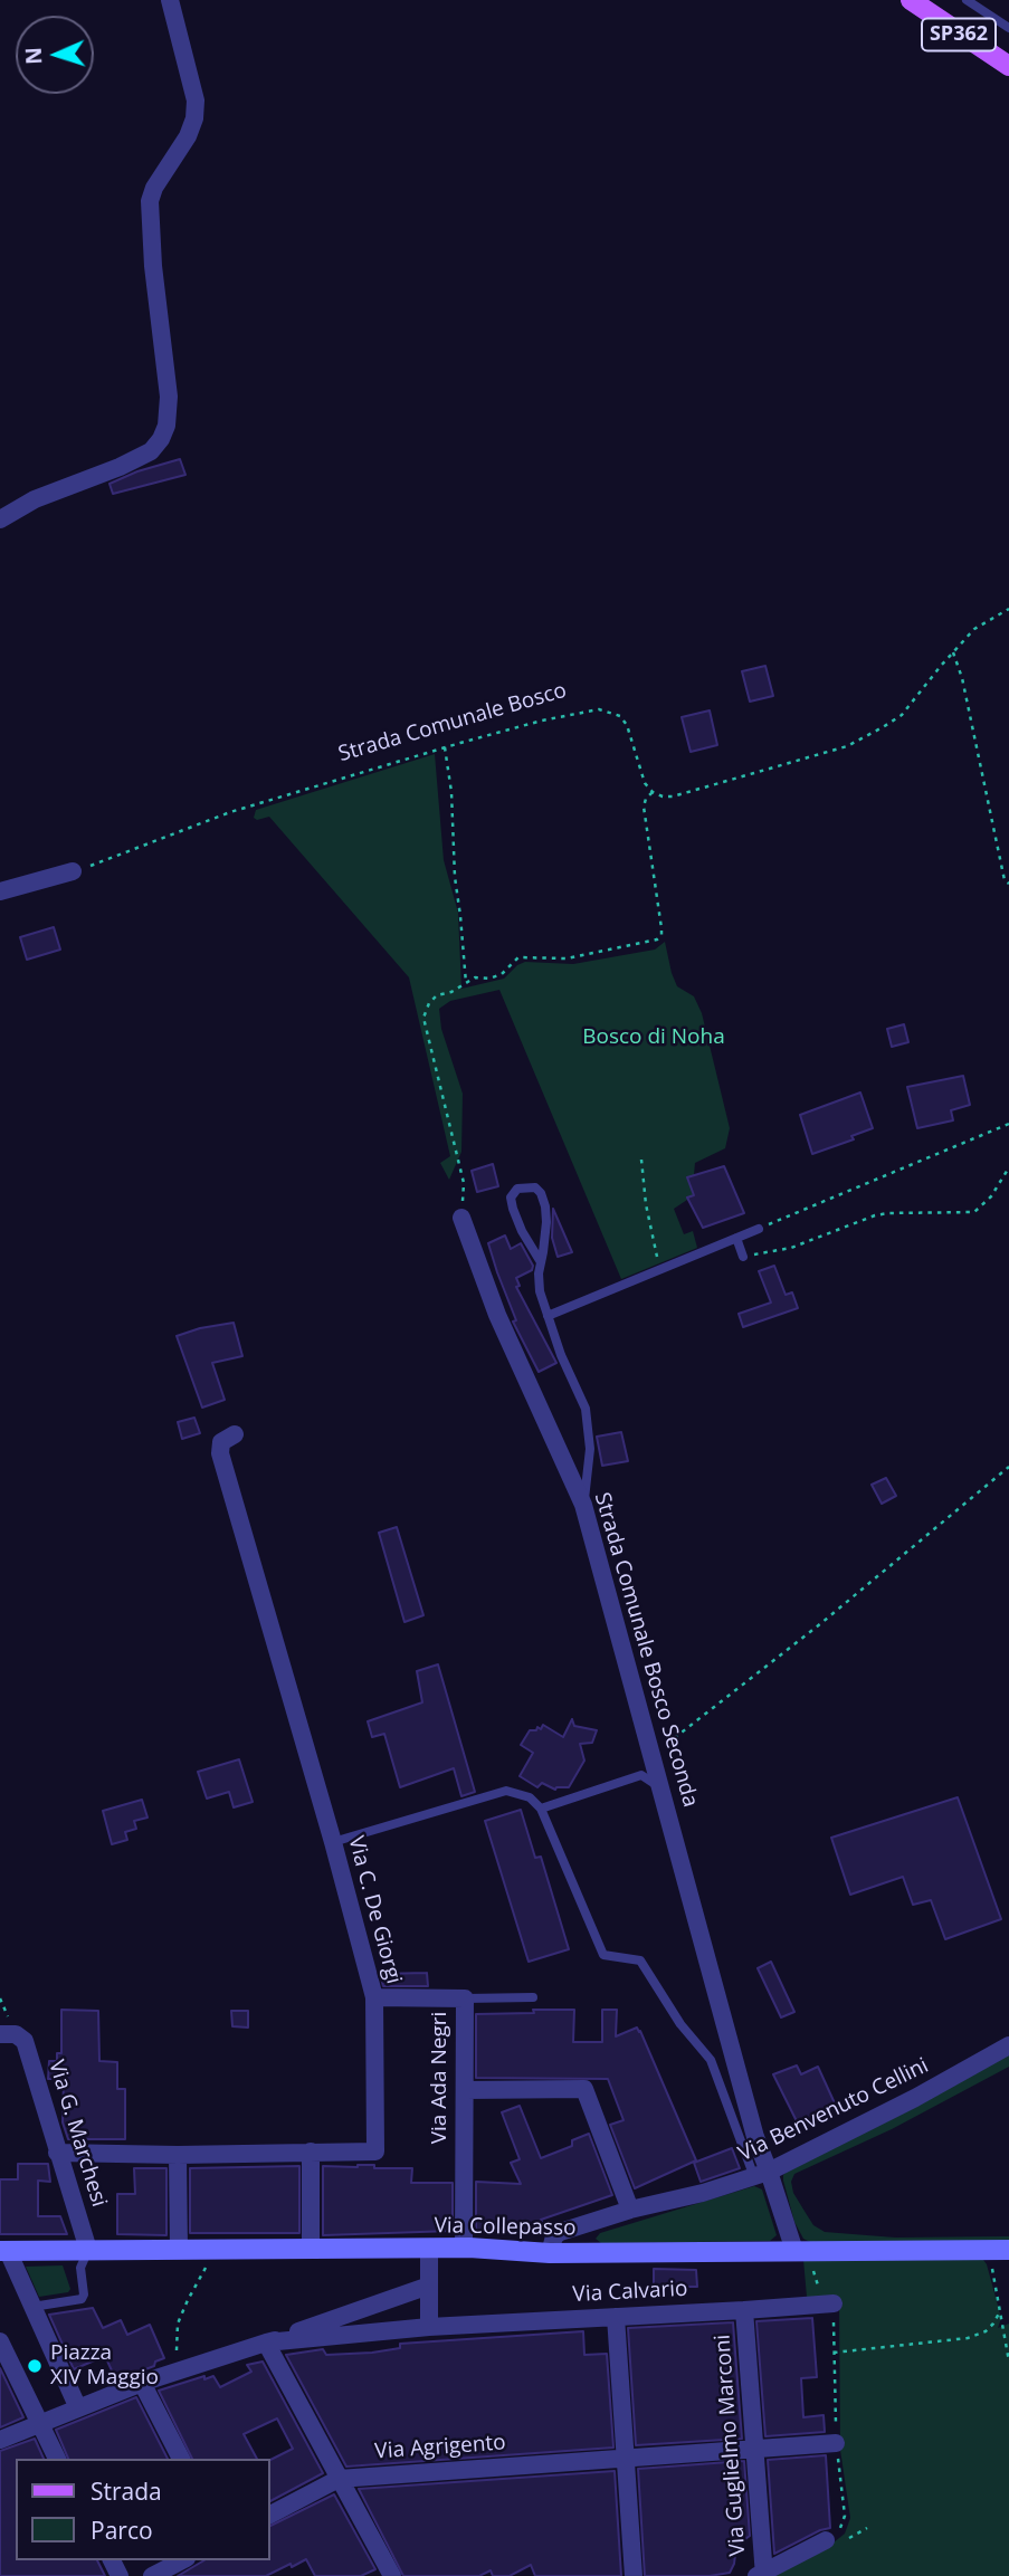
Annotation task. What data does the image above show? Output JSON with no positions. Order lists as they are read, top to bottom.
{
  "streets": {
    "main road": ["SP362"],
    "street": [
      "Strada Comunale Bosco Seconda",
      "Via C. De Giorgi",
      "Via Ada Negri",
      "Via Benvenuto Cellini",
      "Via G. Marchesi",
      "Via Collepasso",
      "Via Calvario",
      "Via Guglielmo Marconi",
      "Via Agrigento"
    ],
    "path": ["Strada Comunale Bosco"]
  },
  "crossings": [
    ["Strada Comunale Bosco Seconda", "Via Benvenuto Cellini"],
    ["Strada Comunale Bosco Seconda", "Via Collepasso"],
    ["Via C. De Giorgi", "Via Ada Negri"],
    ["Via C. De Giorgi", "Via G. Marchesi"],
    ["Via Ada Negri", "Via Collepasso"],
    ["Via Benvenuto Cellini", "Via Collepasso"],
    ["Via G. Marchesi", "Via Collepasso"],
    ["Via Calvario", "Via Guglielmo Marconi"],
    ["Via Guglielmo Marconi", "Via Agrigento"]
  ],
  "parks": ["Bosco di Noha"],
  "places": ["Piazza XIV Maggio"],
  "legend": ["Strada", "Parco"],
  "north": "left"
}
